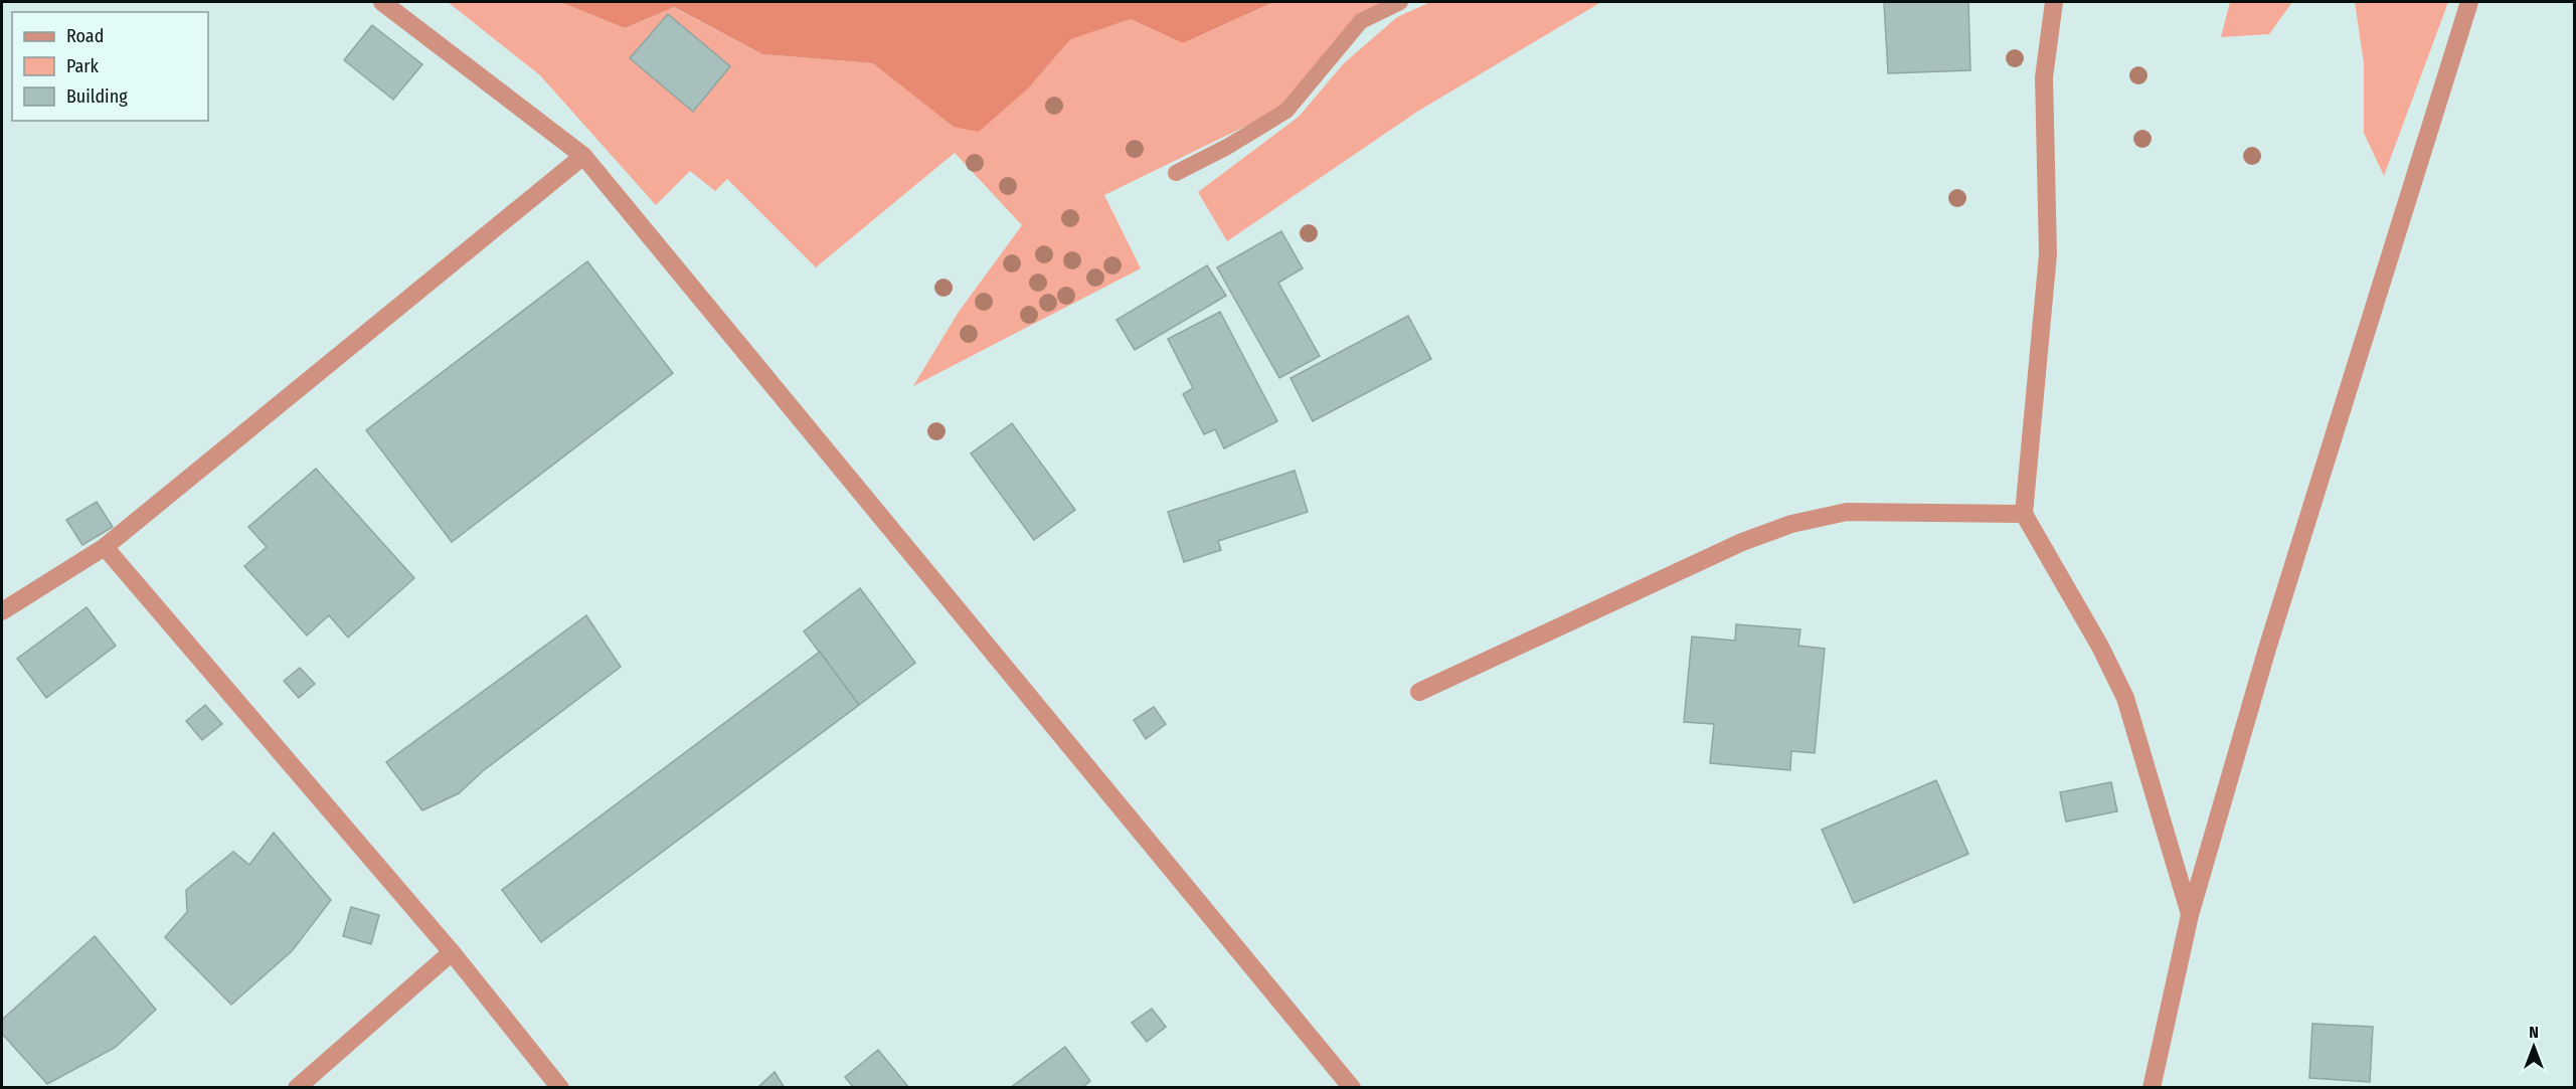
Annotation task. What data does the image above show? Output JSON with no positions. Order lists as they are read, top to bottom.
{
  "legend": ["Road", "Park", "Building"],
  "north": "top"
}
